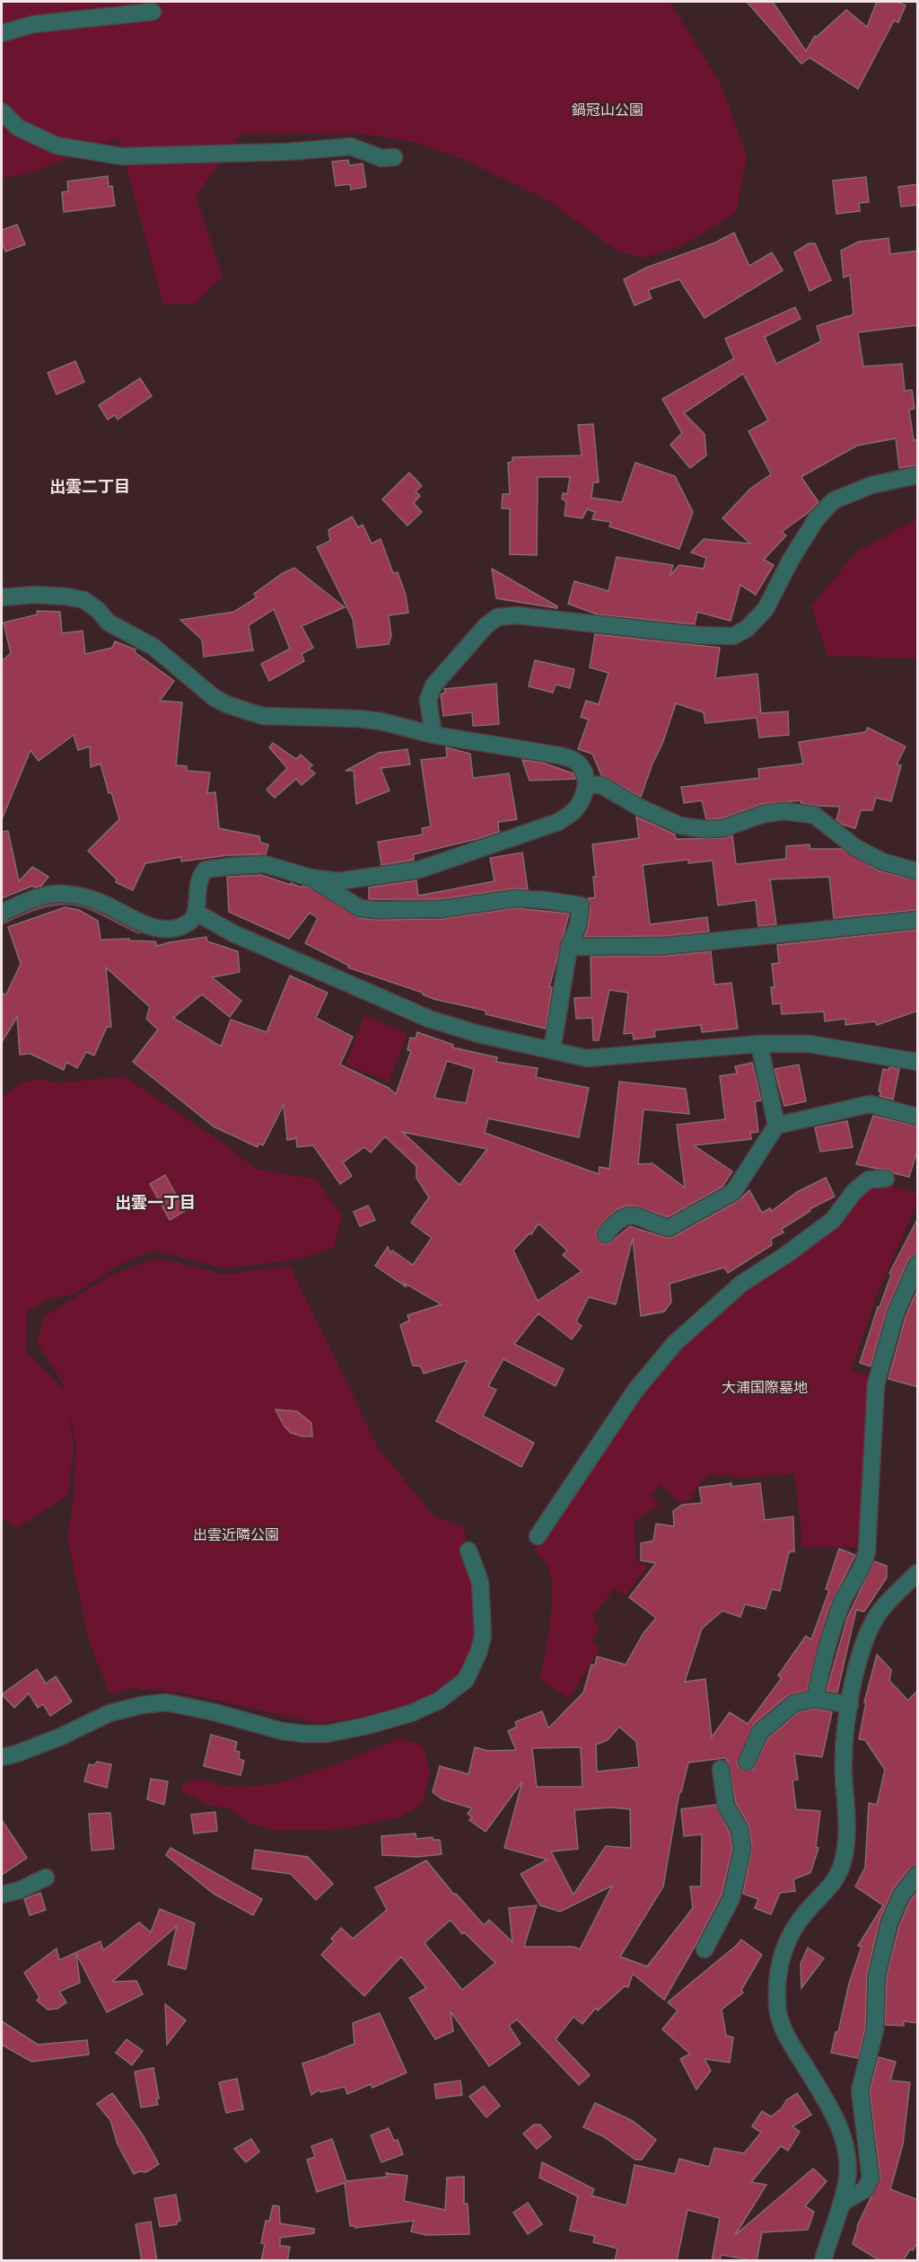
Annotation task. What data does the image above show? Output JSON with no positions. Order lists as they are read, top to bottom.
{
  "districts": ["出雲二丁目", "出雲一丁目"],
  "parks": ["鍋冠山公園", "大浦国際墓地", "出雲近隣公園"]
}
